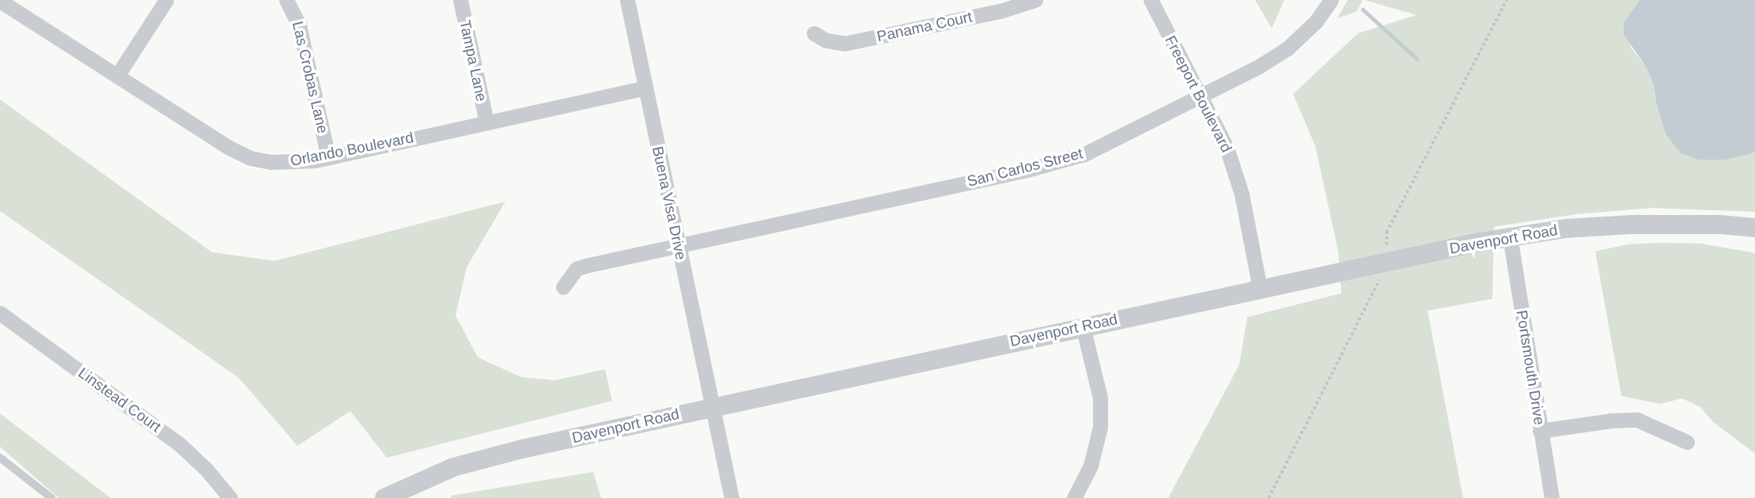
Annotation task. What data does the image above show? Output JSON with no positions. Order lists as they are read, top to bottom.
{
  "streets": {
    "street": [
      "Panama Court",
      "Tampa Lane",
      "Las Crobas Lane",
      "Freeport Boulevard",
      "Orlando Boulevard",
      "San Carlos Street",
      "Buena Visa Drive",
      "Davenport Road",
      "Portsmouth Drive",
      "Linstead Court"
    ]
  },
  "crossings": [
    ["Tampa Lane", "Orlando Boulevard"],
    ["Las Crobas Lane", "Orlando Boulevard"],
    ["Freeport Boulevard", "San Carlos Street"],
    ["Freeport Boulevard", "Davenport Road"],
    ["Orlando Boulevard", "Buena Visa Drive"],
    ["San Carlos Street", "Buena Visa Drive"],
    ["Buena Visa Drive", "Davenport Road"],
    ["Davenport Road", "Portsmouth Drive"]
  ]
}
